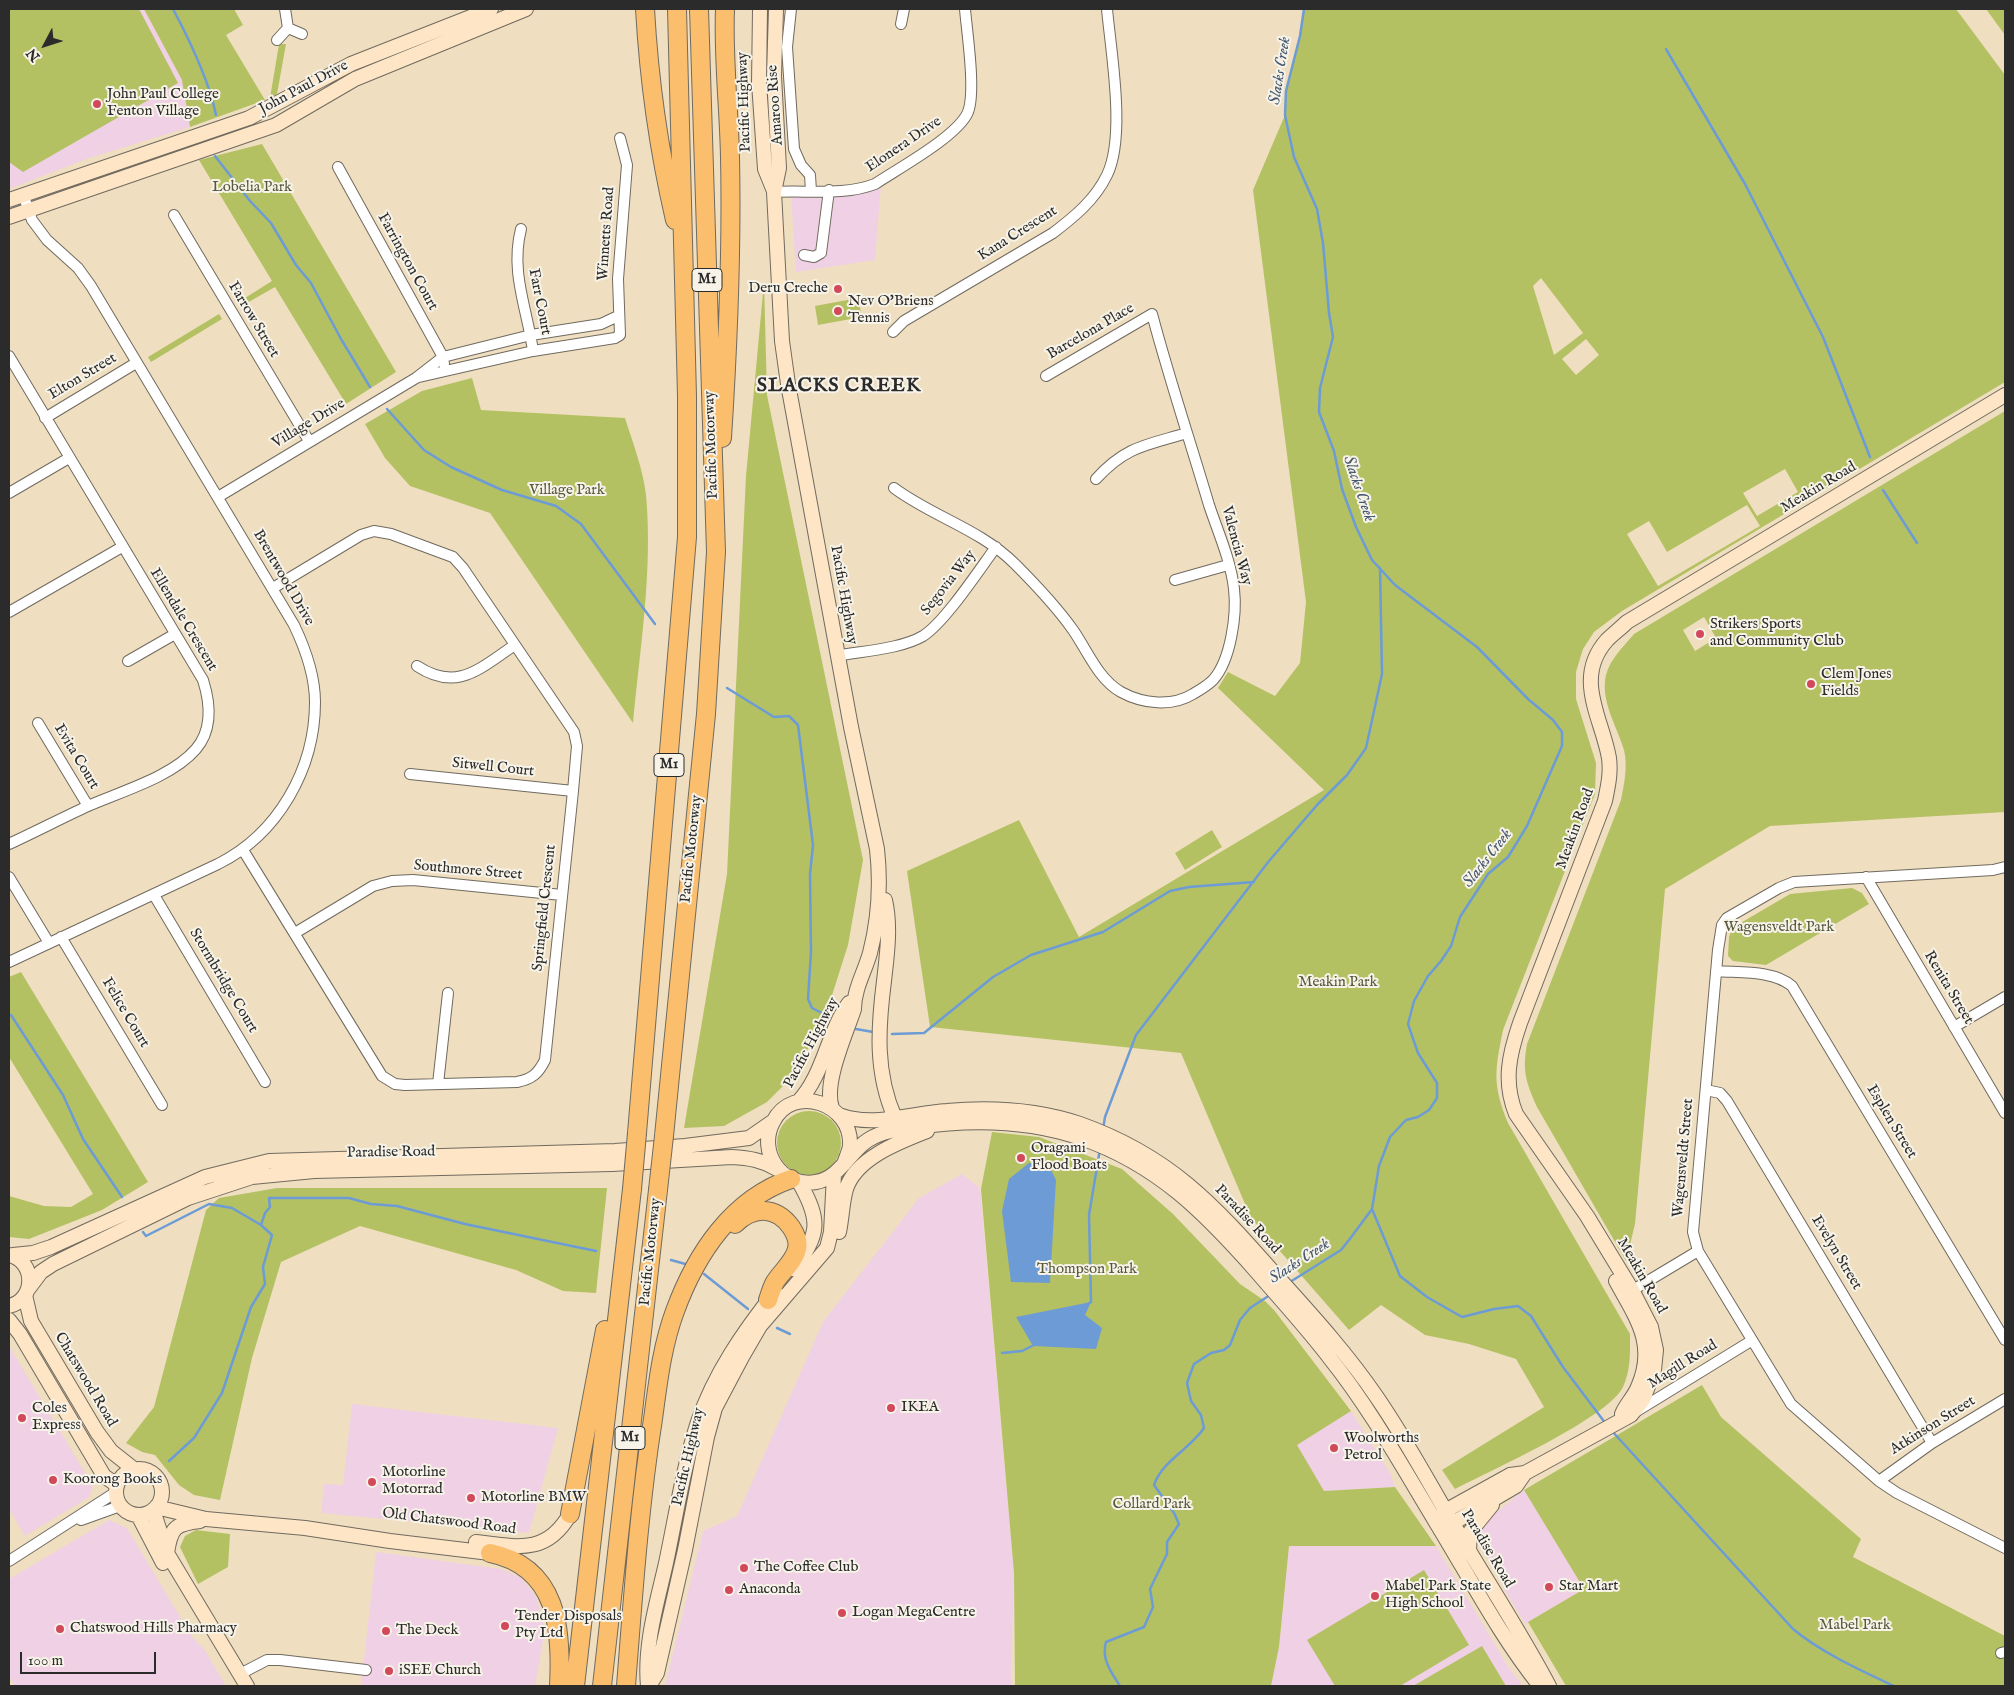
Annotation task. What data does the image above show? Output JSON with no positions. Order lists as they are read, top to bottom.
{
  "streets": {
    "highway": ["M1", "Pacific Motorway"],
    "main road": [
      "John Paul Drive",
      "Pacific Highway",
      "Meakin Road",
      "Paradise Road",
      "Chatswood Road",
      "Old Chatswood Road"
    ],
    "street": [
      "Amaroo Rise",
      "Elonera Drive",
      "Winnetts Road",
      "Kana Crescent",
      "Farrington Court",
      "Farr Court",
      "Farrow Street",
      "Barcelona Place",
      "Elton Street",
      "Village Drive",
      "Valencia Way",
      "Brentwood Drive",
      "Segovia Way",
      "Ellendale Crescent",
      "Evita Court",
      "Sitwell Court",
      "Southmore Street",
      "Springfield Crescent",
      "Stormbridge Court",
      "Renita Street",
      "Felice Court",
      "Esplen Street",
      "Wagensveldt Street",
      "Evelyn Street",
      "Magill Road",
      "Atkinson Street"
    ]
  },
  "crossings": [
    ["John Paul Drive", "Brentwood Drive"],
    ["Pacific Highway", "Elonera Drive"],
    ["Pacific Highway", "Segovia Way"],
    ["Pacific Highway", "Paradise Road"],
    ["Amaroo Rise", "Elonera Drive"],
    ["Winnetts Road", "Village Drive"],
    ["Farrington Court", "Village Drive"],
    ["Farr Court", "Village Drive"],
    ["Farrow Street", "Village Drive"],
    ["Barcelona Place", "Valencia Way"],
    ["Elton Street", "Brentwood Drive"],
    ["Elton Street", "Ellendale Crescent"],
    ["Village Drive", "Brentwood Drive"],
    ["Meakin Road", "Paradise Road"],
    ["Meakin Road", "Magill Road"],
    ["Valencia Way", "Segovia Way"],
    ["Brentwood Drive", "Springfield Crescent"],
    ["Brentwood Drive", "Stormbridge Court"],
    ["Brentwood Drive", "Felice Court"],
    ["Ellendale Crescent", "Evita Court"],
    ["Sitwell Court", "Springfield Crescent"],
    ["Southmore Street", "Springfield Crescent"],
    ["Renita Street", "Wagensveldt Street"],
    ["Esplen Street", "Wagensveldt Street"],
    ["Paradise Road", "Chatswood Road"],
    ["Wagensveldt Street", "Evelyn Street"],
    ["Wagensveldt Street", "Magill Road"],
    ["Wagensveldt Street", "Atkinson Street"],
    ["Evelyn Street", "Atkinson Street"],
    ["Chatswood Road", "Old Chatswood Road"]
  ],
  "districts": ["SLACKS CREEK"],
  "water": ["Slacks Creek"],
  "parks": [
    "Lobelia Park",
    "Village Park",
    "Wagensveldt Park",
    "Meakin Park",
    "Thompson Park",
    "Collard Park",
    "Mabel Park"
  ],
  "places": [
    "John Paul College Fenton Village",
    "Deru Creche",
    "Nev O'Briens Tennis",
    "Strikers Sports and Community Club",
    "Clem Jones Fields",
    "Oragami Flood Boats",
    "IKEA",
    "Coles Express",
    "Woolworths Petrol",
    "Koorong Books",
    "Motorline Motorrad",
    "Motorline BMW",
    "The Coffee Club",
    "Star Mart",
    "Anaconda",
    "Mabel Park State High School",
    "Logan MegaCentre",
    "Tender Disposals Pty Ltd",
    "Chatswood Hills Pharmacy",
    "The Deck",
    "iSEE Church"
  ],
  "scale_bar": "100 m",
  "north": "bottom left"
}
